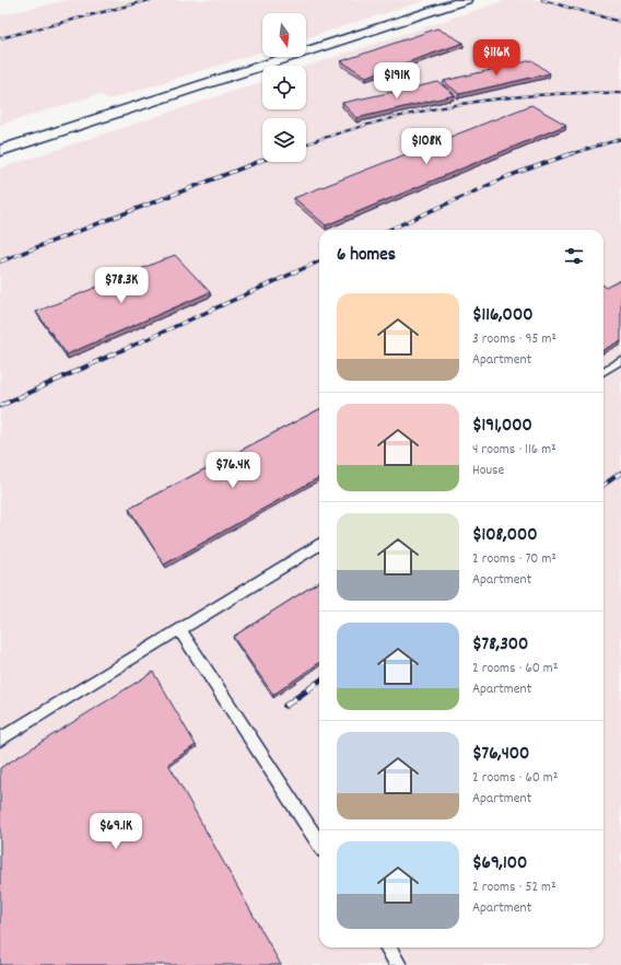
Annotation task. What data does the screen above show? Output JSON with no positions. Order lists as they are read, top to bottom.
{
  "north": "bottom",
  "page": {
    "price": [
      "$116K",
      "$191K",
      "$108K",
      "$78.3K",
      "$76.4K",
      "$69.1K"
    ],
    "heading": "6 homes",
    "list": [
      {
        "name": "$116,000",
        "note": "3 rooms · 95 m² · Apartment"
      },
      {
        "name": "$191,000",
        "note": "4 rooms · 116 m² · House"
      },
      {
        "name": "$108,000",
        "note": "2 rooms · 70 m² · Apartment"
      },
      {
        "name": "$78,300",
        "note": "2 rooms · 60 m² · Apartment"
      },
      {
        "name": "$76,400",
        "note": "2 rooms · 60 m² · Apartment"
      },
      {
        "name": "$69,100",
        "note": "2 rooms · 52 m² · Apartment"
      }
    ]
  }
}
